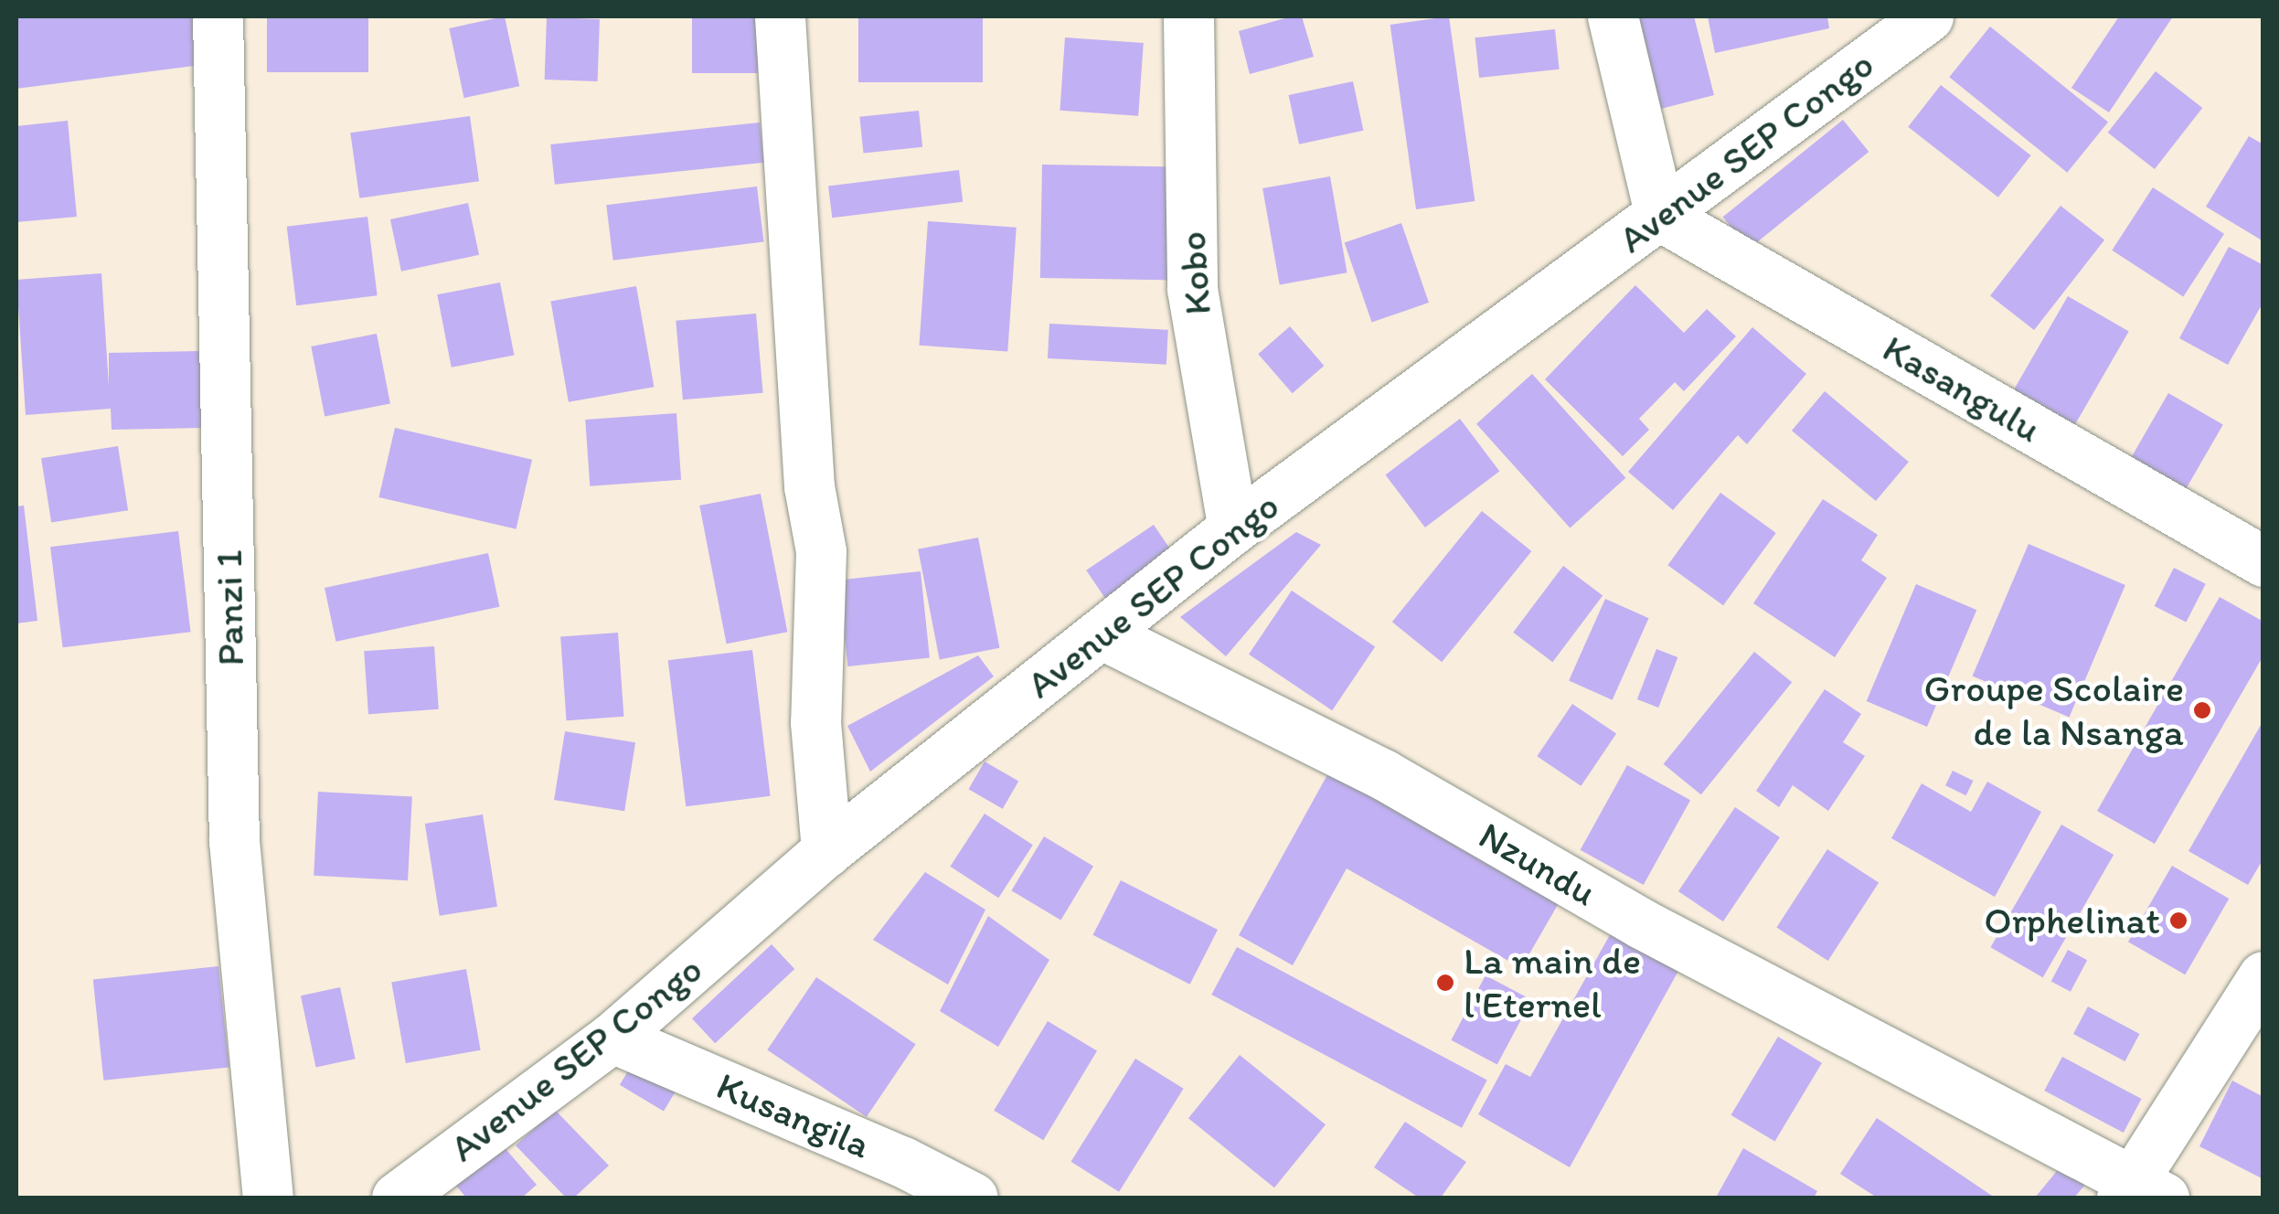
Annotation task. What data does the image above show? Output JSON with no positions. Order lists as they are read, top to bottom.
{
  "streets": {
    "street": [
      "Avenue SEP Congo",
      "Kobo",
      "Kasangulu",
      "Panzi 1",
      "Nzundu",
      "Kusangila"
    ]
  },
  "crossings": [
    ["Avenue SEP Congo", "Kobo"],
    ["Avenue SEP Congo", "Kasangulu"],
    ["Avenue SEP Congo", "Nzundu"],
    ["Avenue SEP Congo", "Kusangila"]
  ],
  "places": ["Groupe Scolaire de la Nsanga", "Orphelinat", "La main de l'Eternel"]
}
